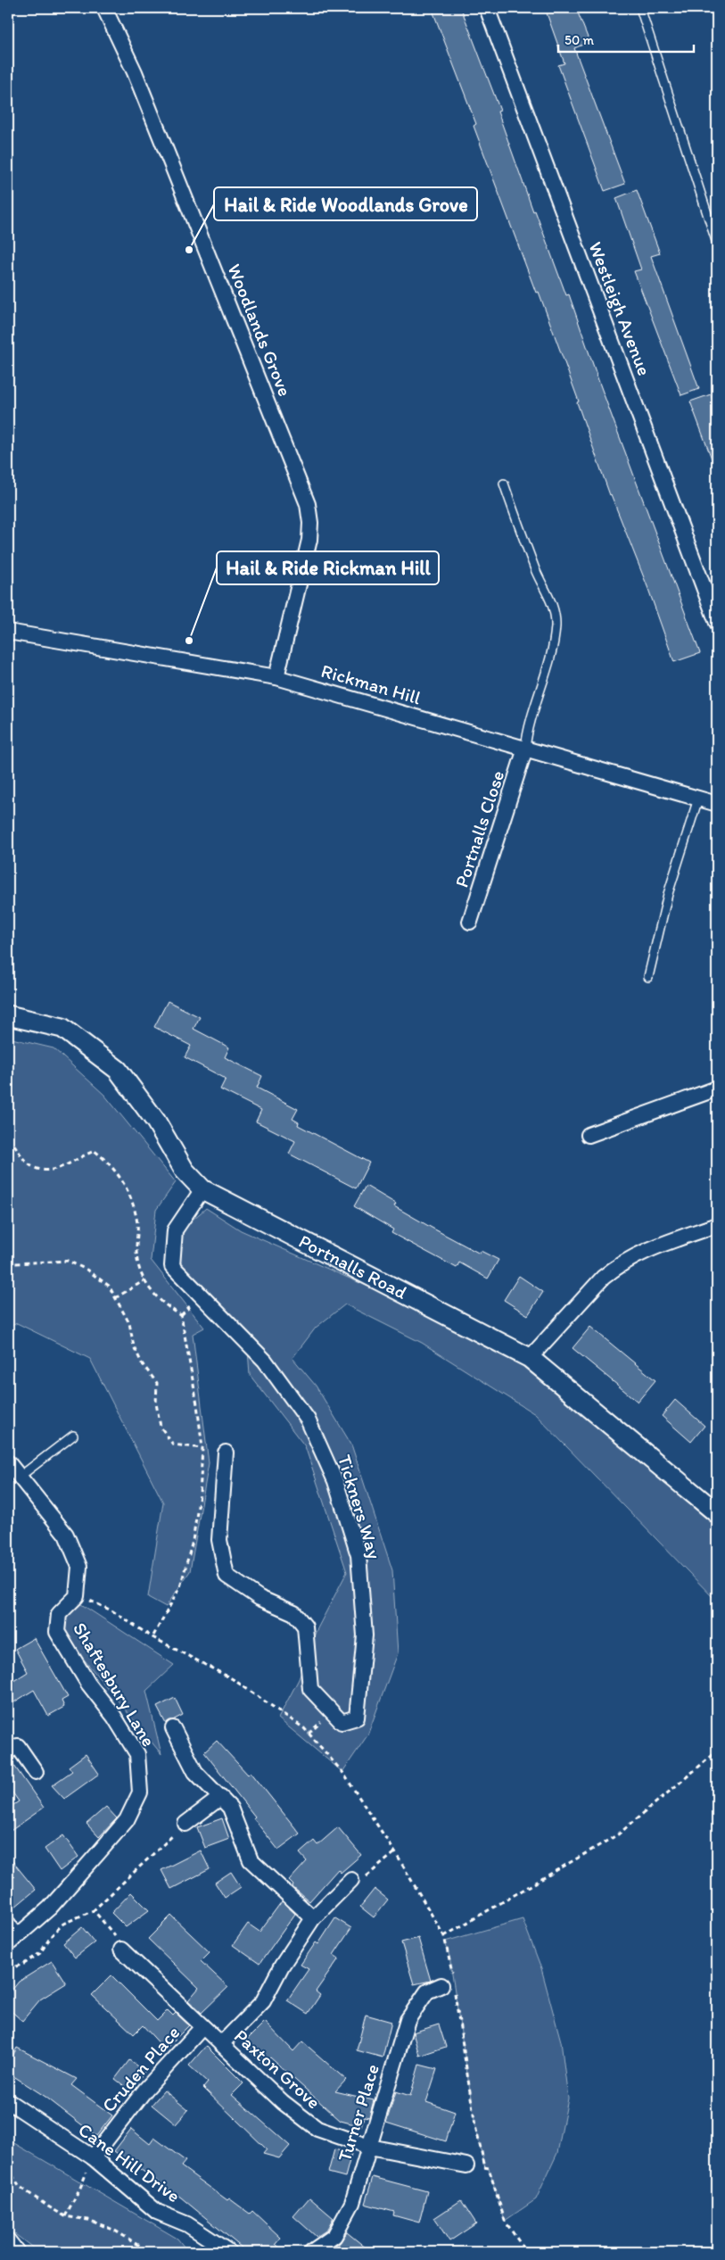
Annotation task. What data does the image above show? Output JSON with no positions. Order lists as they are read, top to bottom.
{
  "streets": {
    "street": [
      "Westleigh Avenue",
      "Woodlands Grove",
      "Rickman Hill",
      "Portnalls Close",
      "Portnalls Road",
      "Tickners Way",
      "Shaftesbury Lane",
      "Cruden Place",
      "Paxton Grove",
      "Turner Place",
      "Cane Hill Drive"
    ]
  },
  "crossings": [
    ["Woodlands Grove", "Rickman Hill"],
    ["Rickman Hill", "Portnalls Close"],
    ["Portnalls Road", "Tickners Way"],
    ["Cruden Place", "Paxton Grove"],
    ["Cruden Place", "Cane Hill Drive"],
    ["Paxton Grove", "Turner Place"]
  ],
  "places": ["Hail & Ride Woodlands Grove", "Hail & Ride Rickman Hill"],
  "scale_bar": "50 m"
}
